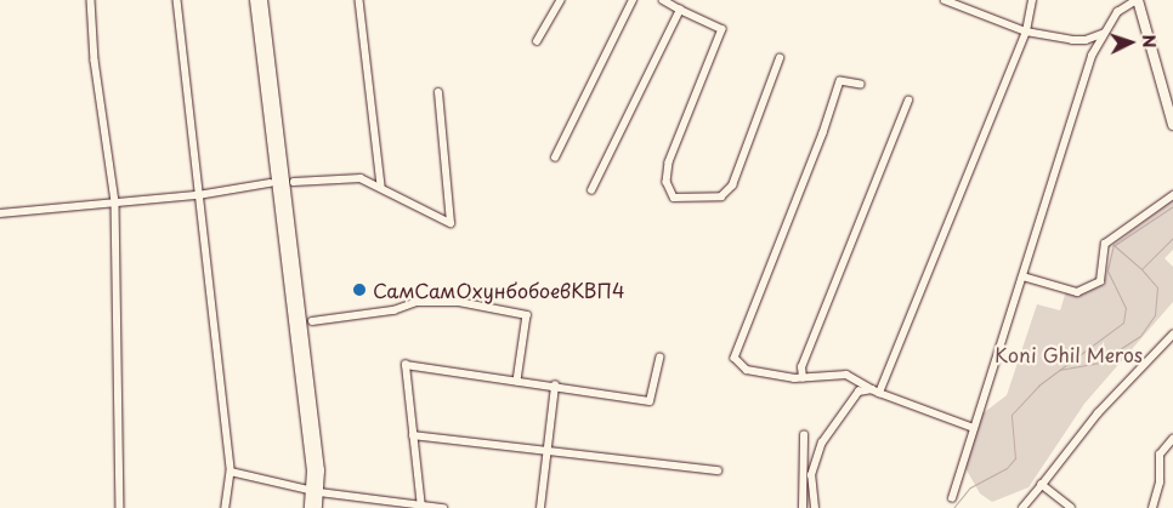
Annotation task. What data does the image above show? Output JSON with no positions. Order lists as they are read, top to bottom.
{
  "parks": ["Koni Ghil Meros"],
  "places": ["СамСамОхунбобоевКВП4"],
  "north": "right"
}
